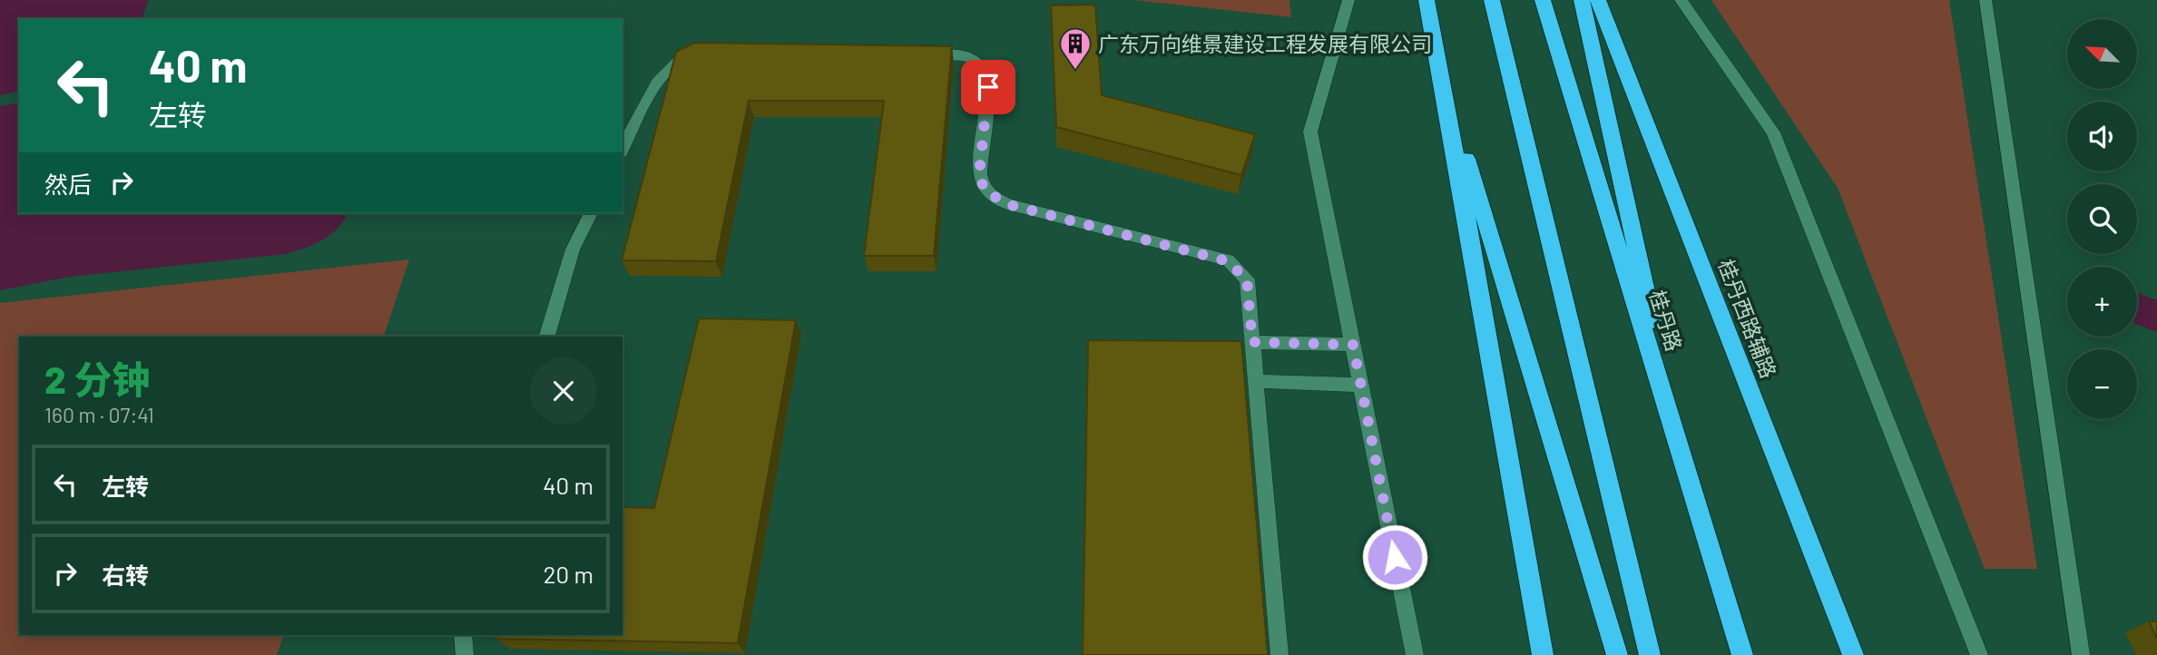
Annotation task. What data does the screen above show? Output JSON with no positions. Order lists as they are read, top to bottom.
{
  "streets": {
    "highway": ["桂丹西路辅路", "桂丹路"]
  },
  "places": {
    "building": ["广东万向维景建设工程发展有限公司"]
  },
  "north": "top left",
  "page": {
    "map_buttons": ["+", "−"],
    "turn": ["40 m", "左转"],
    "then": "然后",
    "heading": ["2 分钟", "160 m · 07:41"],
    "list": [
      {
        "name": "左转",
        "value": "40 m"
      },
      {
        "name": "右转",
        "value": "20 m"
      }
    ]
  }
}
